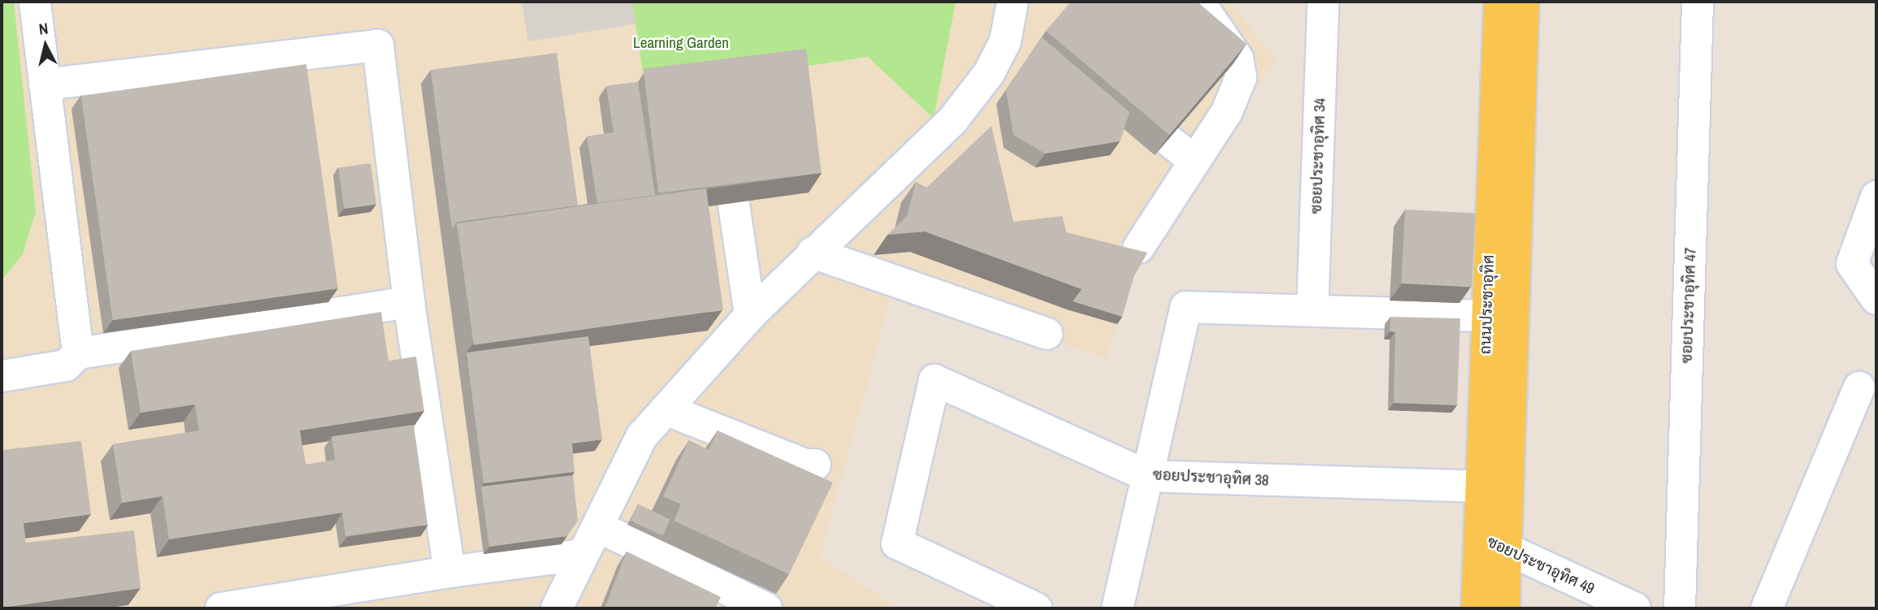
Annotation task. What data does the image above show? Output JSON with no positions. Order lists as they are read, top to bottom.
{
  "streets": {
    "main road": ["ถนนประชาอุทิศ"],
    "street": [
      "ซอยประชาอุทิศ 34",
      "ซอยประชาอุทิศ 47",
      "ซอยประชาอุทิศ 38",
      "ซอยประชาอุทิศ 49"
    ]
  },
  "crossings": [
    ["ถนนประชาอุทิศ", "ซอยประชาอุทิศ 38"],
    ["ถนนประชาอุทิศ", "ซอยประชาอุทิศ 49"]
  ],
  "parks": ["Learning Garden"],
  "north": "top"
}
